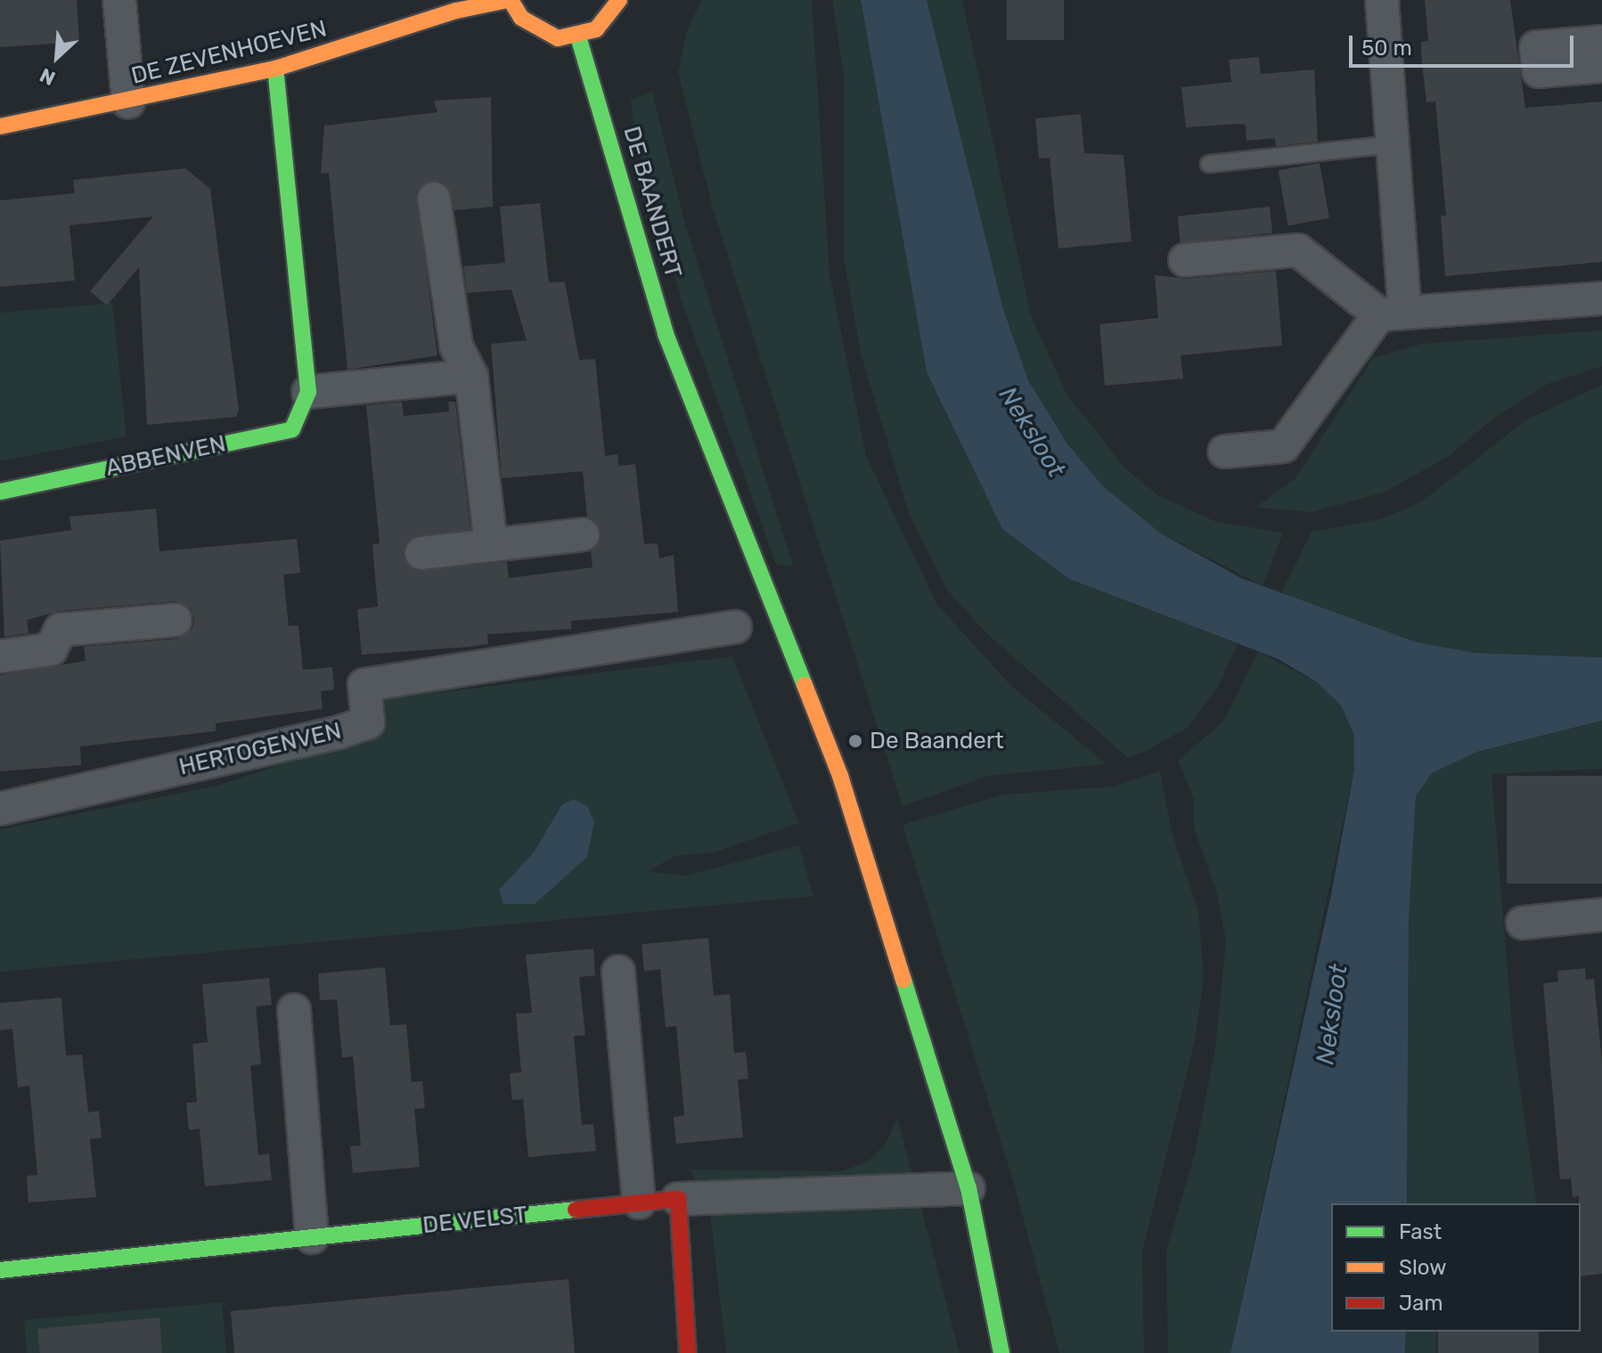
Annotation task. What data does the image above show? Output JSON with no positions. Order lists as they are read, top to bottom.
{
  "streets": {
    "street": [
      "DE ZEVENHOEVEN",
      "DE BAANDERT",
      "ABBENVEN",
      "HERTOGENVEN",
      "DE VELST"
    ]
  },
  "crossings": [
    ["DE ZEVENHOEVEN", "ABBENVEN"]
  ],
  "water": ["Neksloot"],
  "places": ["De Baandert"],
  "legend": ["Fast", "Slow", "Jam"],
  "scale_bar": "50 m",
  "north": "bottom left"
}
